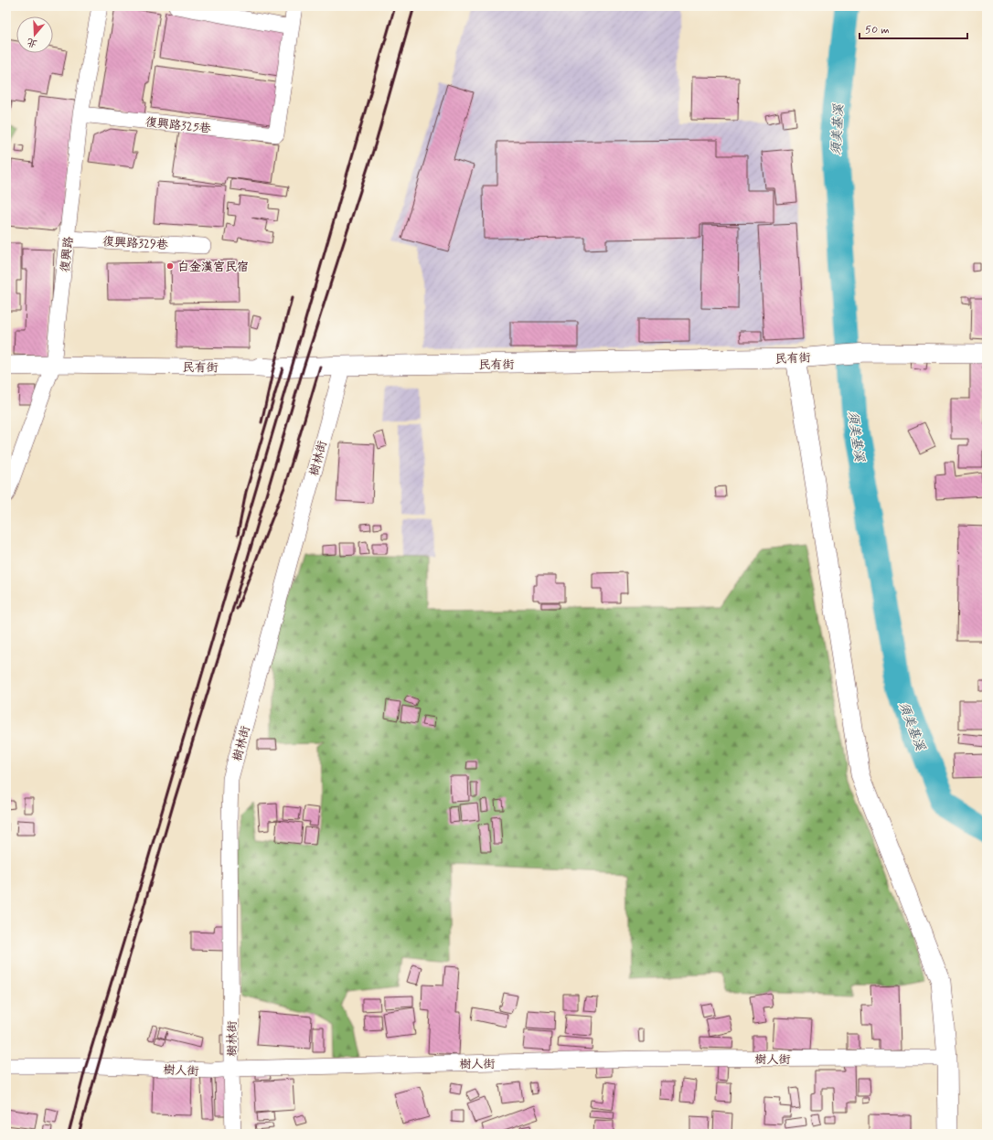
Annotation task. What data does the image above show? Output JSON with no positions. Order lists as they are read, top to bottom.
{
  "streets": {
    "street": [
      "復興路325巷",
      "復興路329巷",
      "復興路",
      "民有街",
      "樹林街",
      "樹人街"
    ]
  },
  "crossings": [
    ["復興路325巷", "復興路"],
    ["復興路329巷", "復興路"],
    ["復興路", "民有街"],
    ["民有街", "樹林街"],
    ["樹林街", "樹人街"]
  ],
  "water": ["須美基溪"],
  "places": ["白金漢宮民宿"],
  "scale_bar": "50 m",
  "north": "bottom"
}
